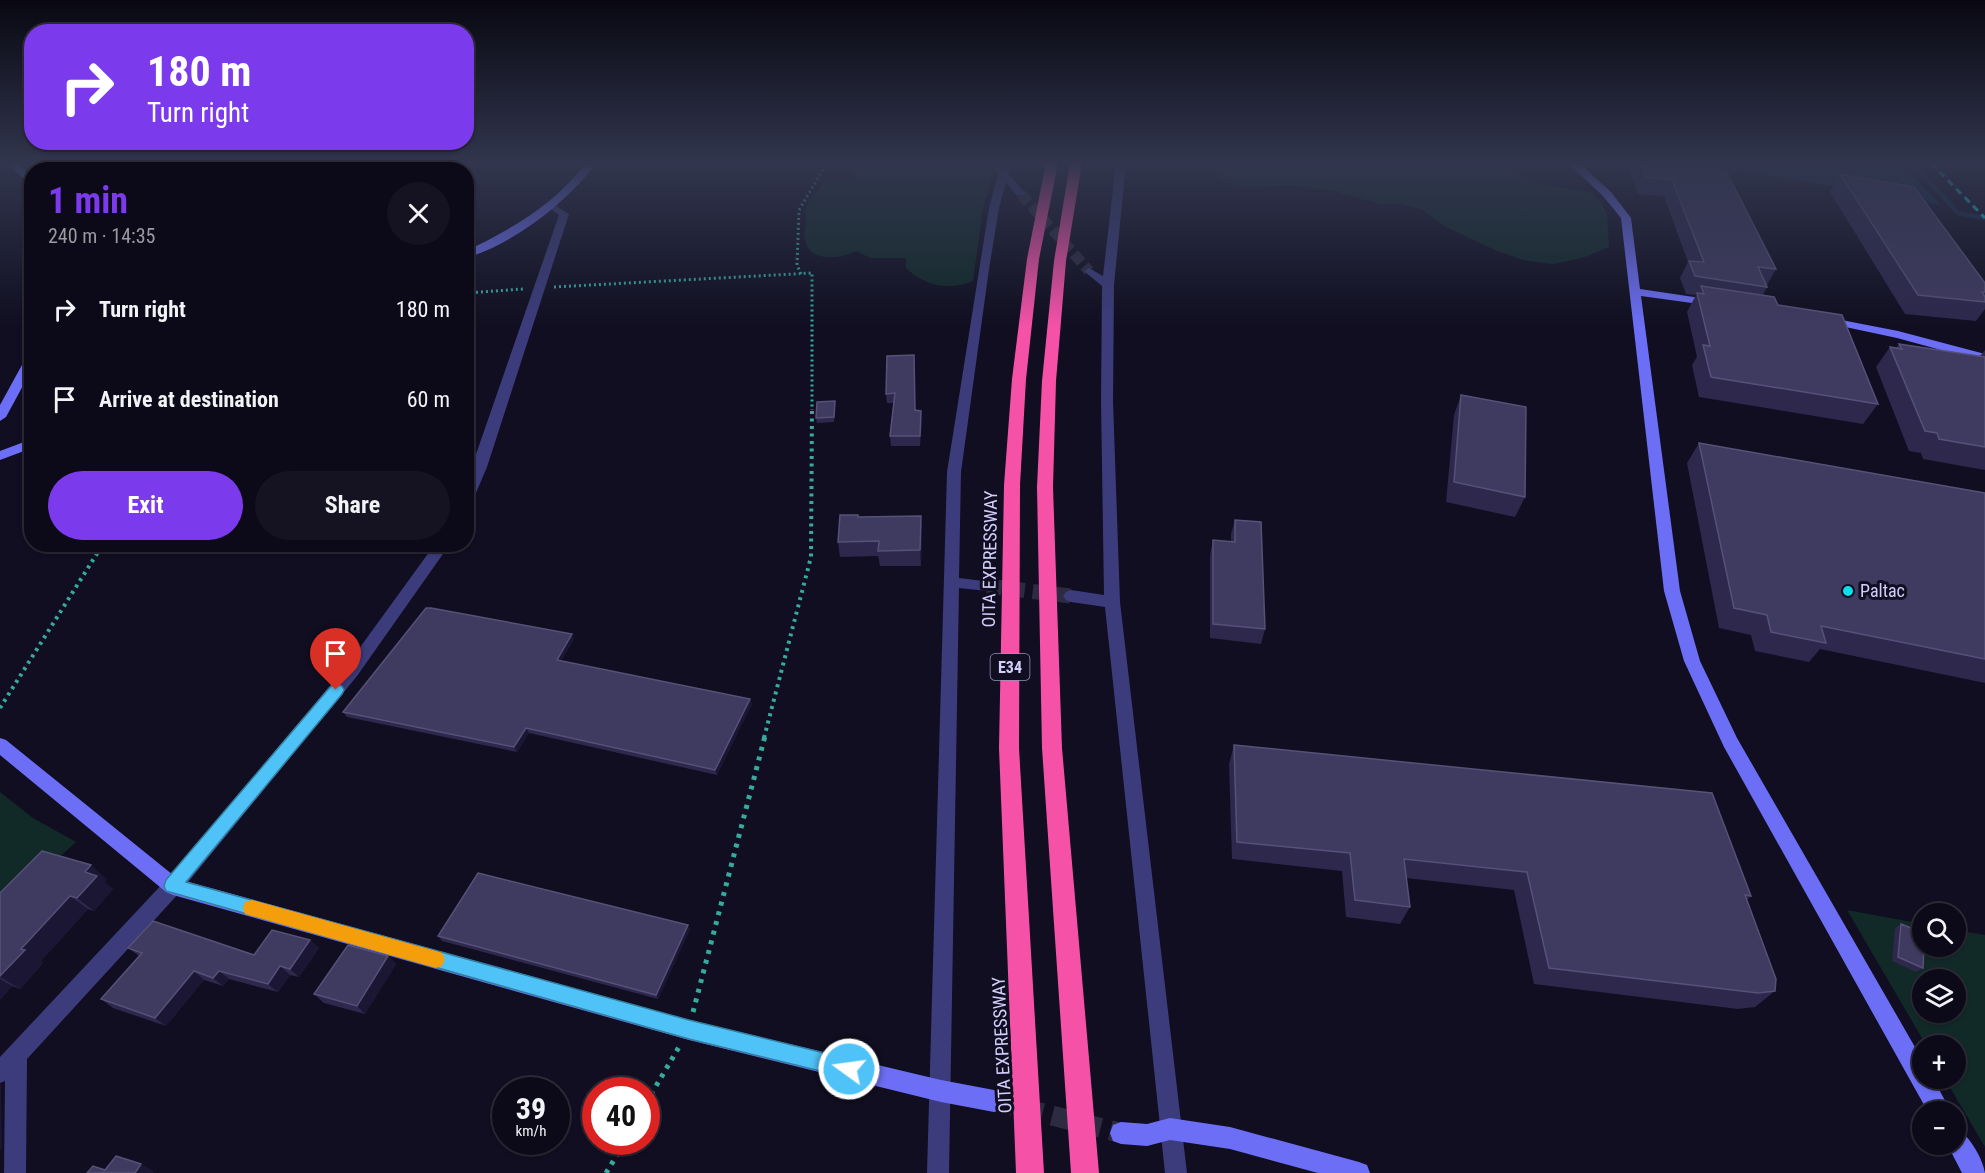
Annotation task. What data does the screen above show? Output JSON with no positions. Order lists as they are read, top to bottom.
{
  "streets": {
    "highway": ["OITA EXPRESSWAY", "E34"]
  },
  "places": ["Paltac"],
  "page": {
    "turn": ["180 m", "Turn right"],
    "heading": ["1 min", "240 m · 14:35"],
    "list": [
      {
        "name": "Turn right",
        "value": "180 m"
      },
      {
        "name": "Arrive at destination",
        "value": "60 m"
      }
    ],
    "buttons": ["Exit", "Share"],
    "map_buttons": ["+", "−"],
    "speed": "39 km/h",
    "limit": "40"
  }
}
